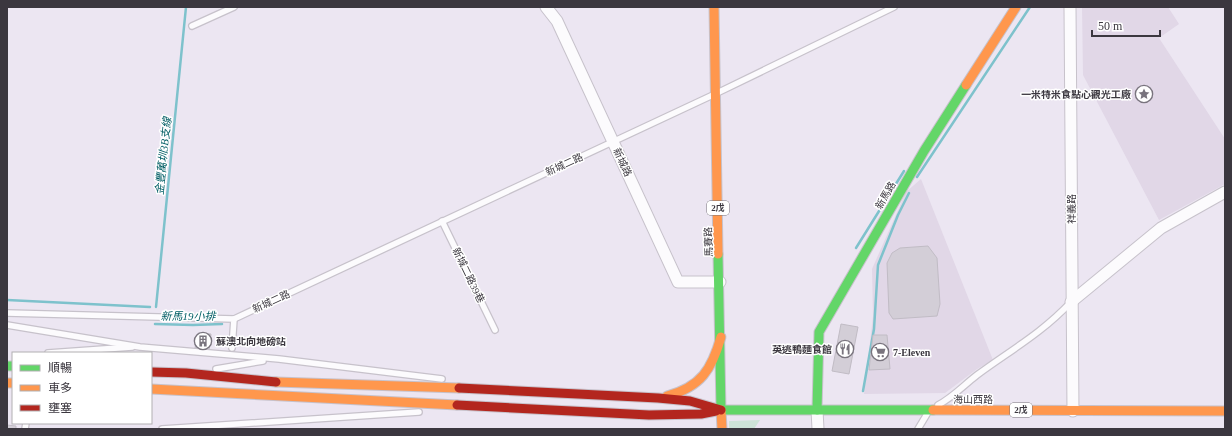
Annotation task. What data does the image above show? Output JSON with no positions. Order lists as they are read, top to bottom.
{
  "streets": {
    "main road": [
      "新馬路",
      "2戊",
      "馬賽路",
      "海山西路"
    ],
    "street": ["新城路", "祥義路"],
    "lane": ["新城二路", "新城二路39巷"]
  },
  "crossings": [
    ["新城路", "新城二路"],
    ["新城路", "馬賽路"],
    ["新城二路", "馬賽路"],
    ["新城二路", "新城二路39巷"],
    ["新馬路", "海山西路"],
    ["祥義路", "海山西路"],
    ["馬賽路", "海山西路"]
  ],
  "water": ["金豐萬圳3B支線", "新馬19小排"],
  "places": {
    "place": ["一米特米食點心觀光工廠"],
    "building": ["蘇澳北向地磅站"],
    "restaurant": ["英逃鴨麵食館"],
    "supermarket": ["7-Eleven"]
  },
  "legend": ["順暢", "車多", "壅塞"],
  "scale_bar": "50 m"
}
